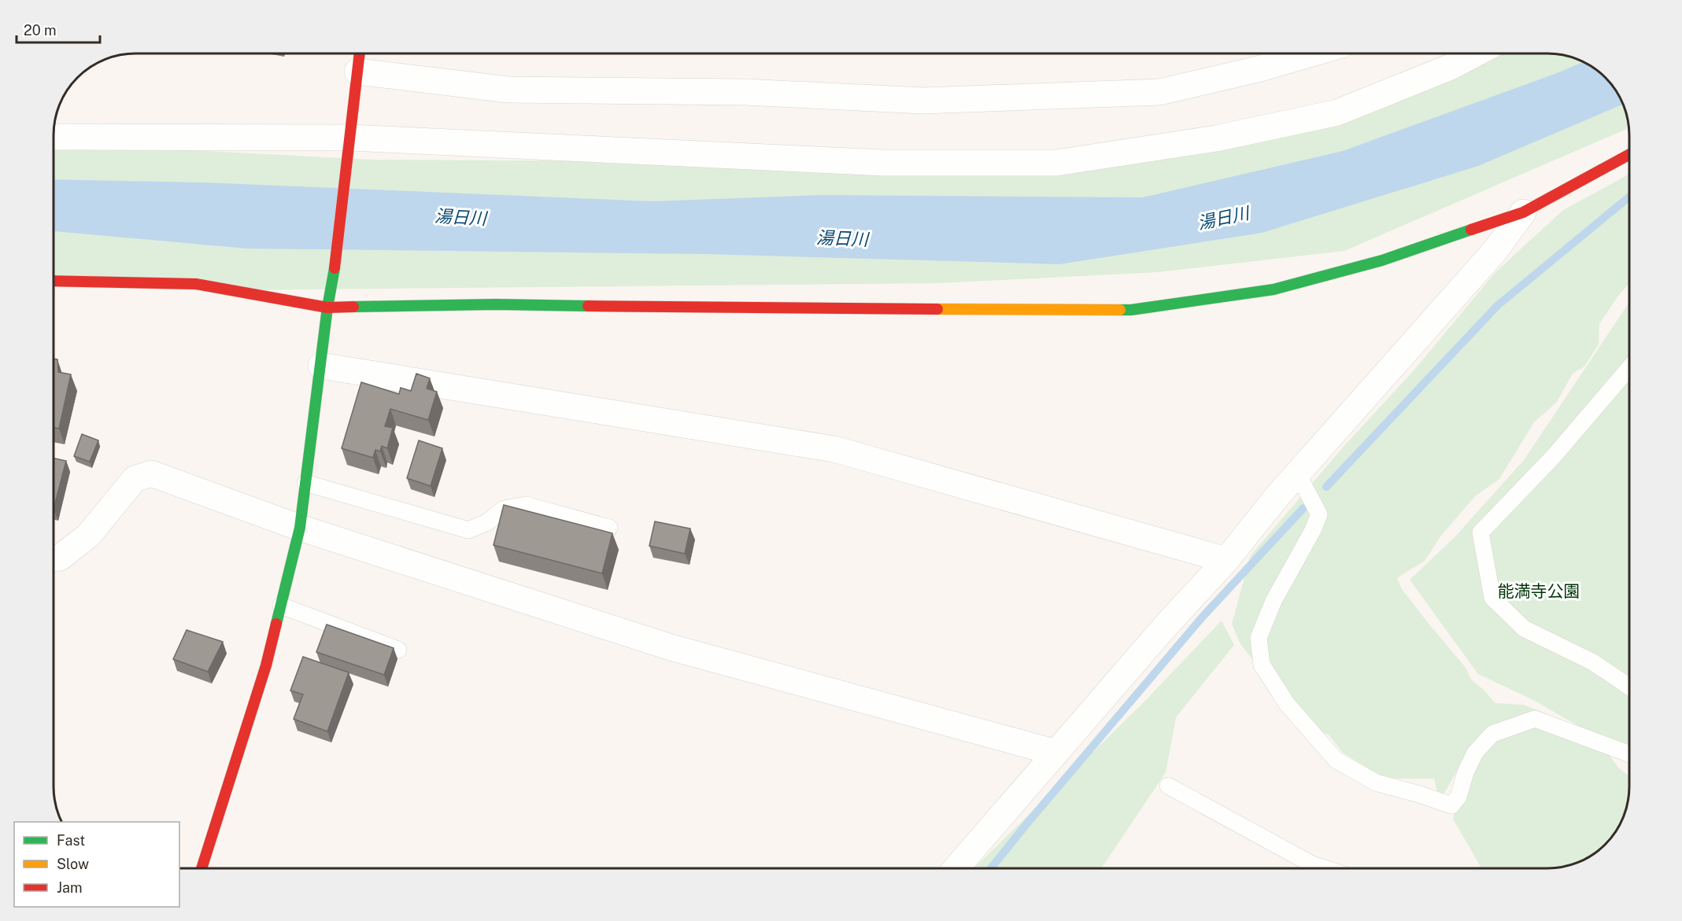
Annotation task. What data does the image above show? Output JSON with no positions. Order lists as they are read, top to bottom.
{
  "water": ["湯日川"],
  "parks": ["能満寺公園"],
  "legend": ["Fast", "Slow", "Jam"],
  "scale_bar": "20 m"
}
